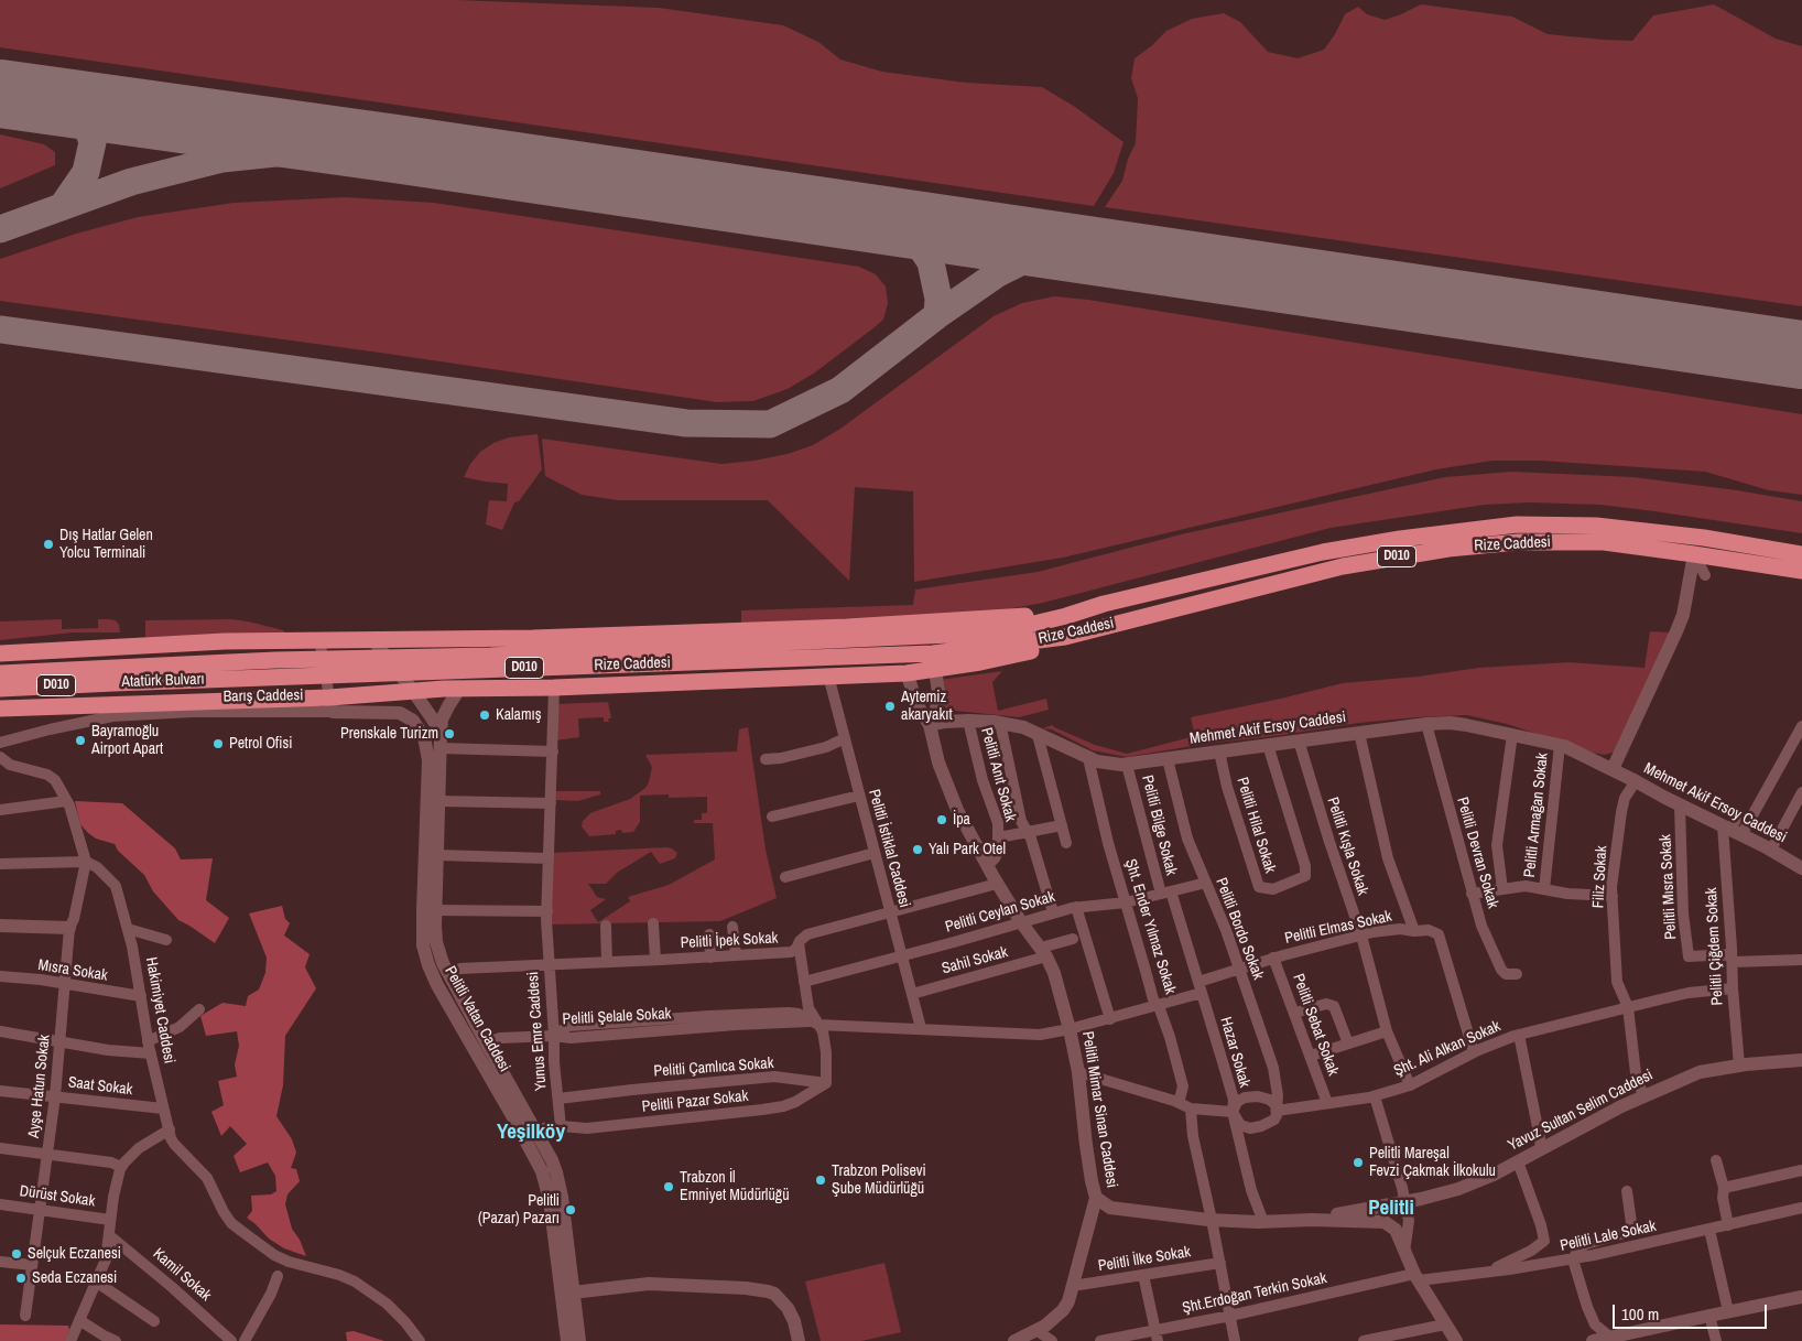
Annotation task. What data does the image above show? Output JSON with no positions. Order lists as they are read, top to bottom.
{
  "streets": {
    "highway": ["Rize Caddesi", "D010", "Atatürk Bulvarı"],
    "street": [
      "Barış Caddesi",
      "Mehmet Akif Ersoy Caddesi",
      "Pelitli Anıt Sokak",
      "Pelitli Armağan Sokak",
      "Pelitli Bilge Sokak",
      "Pelitli Hilal Sokak",
      "Pelitli Kışla Sokak",
      "Pelitli İstiklal Caddesi",
      "Pelitli Devran Sokak",
      "Filiz Sokak",
      "Pelitli Mısra Sokak",
      "Pelitli Ceylan Sokak",
      "Şht. Ender Yılmaz Sokak",
      "Pelitli Elmas Sokak",
      "Pelitli Bordo Sokak",
      "Pelitli İpek Sokak",
      "Pelitli Çiğdem Sokak",
      "Sahil Sokak",
      "Mısra Sokak",
      "Hakimiyet Caddesi",
      "Pelitli Şelale Sokak",
      "Pelitli Vatan Caddesi",
      "Pelitli Sebat Sokak",
      "Yunus Emre Caddesi",
      "Şht. Ali Alkan Sokak",
      "Hazar Sokak",
      "Pelitli Çamlıca Sokak",
      "Ayşe Hatun Sokak",
      "Saat Sokak",
      "Pelitli Pazar Sokak",
      "Pelitli Mimar Sinan Caddesi",
      "Yavuz Sultan Selim Caddesi",
      "Dürüst Sokak",
      "Pelitli Lale Sokak",
      "Pelitli İlke Sokak",
      "Kamil Sokak",
      "Şht.Erdoğan Terkin Sokak"
    ]
  },
  "crossings": [
    ["Rize Caddesi", "Atatürk Bulvarı"],
    ["Barış Caddesi", "Pelitli Vatan Caddesi"],
    ["Mehmet Akif Ersoy Caddesi", "Pelitli Anıt Sokak"],
    ["Mehmet Akif Ersoy Caddesi", "Pelitli Armağan Sokak"],
    ["Mehmet Akif Ersoy Caddesi", "Pelitli Bilge Sokak"],
    ["Mehmet Akif Ersoy Caddesi", "Pelitli Hilal Sokak"],
    ["Mehmet Akif Ersoy Caddesi", "Pelitli Kışla Sokak"],
    ["Mehmet Akif Ersoy Caddesi", "Pelitli Devran Sokak"],
    ["Mehmet Akif Ersoy Caddesi", "Filiz Sokak"],
    ["Mehmet Akif Ersoy Caddesi", "Pelitli Mısra Sokak"],
    ["Mehmet Akif Ersoy Caddesi", "Şht. Ender Yılmaz Sokak"],
    ["Mehmet Akif Ersoy Caddesi", "Pelitli Elmas Sokak"],
    ["Mehmet Akif Ersoy Caddesi", "Pelitli Bordo Sokak"],
    ["Mehmet Akif Ersoy Caddesi", "Pelitli Çiğdem Sokak"],
    ["Mehmet Akif Ersoy Caddesi", "Pelitli Mimar Sinan Caddesi"],
    ["Pelitli Anıt Sokak", "Pelitli Ceylan Sokak"],
    ["Pelitli Anıt Sokak", "Pelitli Mimar Sinan Caddesi"],
    ["Pelitli Bilge Sokak", "Pelitli Ceylan Sokak"],
    ["Pelitli Bilge Sokak", "Hazar Sokak"],
    ["Pelitli Kışla Sokak", "Pelitli Elmas Sokak"],
    ["Pelitli Kışla Sokak", "Şht. Ali Alkan Sokak"],
    ["Pelitli İstiklal Caddesi", "Pelitli Ceylan Sokak"],
    ["Pelitli İstiklal Caddesi", "Pelitli İpek Sokak"],
    ["Pelitli İstiklal Caddesi", "Sahil Sokak"],
    ["Pelitli İstiklal Caddesi", "Pelitli Şelale Sokak"],
    ["Filiz Sokak", "Şht. Ali Alkan Sokak"],
    ["Pelitli Mısra Sokak", "Pelitli Çiğdem Sokak"],
    ["Pelitli Ceylan Sokak", "Şht. Ender Yılmaz Sokak"],
    ["Pelitli Ceylan Sokak", "Pelitli Bordo Sokak"],
    ["Pelitli Ceylan Sokak", "Hazar Sokak"],
    ["Pelitli Ceylan Sokak", "Pelitli Mimar Sinan Caddesi"],
    ["Şht. Ender Yılmaz Sokak", "Pelitli Elmas Sokak"],
    ["Şht. Ender Yılmaz Sokak", "Pelitli Şelale Sokak"],
    ["Pelitli Elmas Sokak", "Pelitli Bordo Sokak"],
    ["Pelitli Elmas Sokak", "Pelitli Şelale Sokak"],
    ["Pelitli Elmas Sokak", "Pelitli Sebat Sokak"],
    ["Pelitli Elmas Sokak", "Hazar Sokak"],
    ["Pelitli Bordo Sokak", "Şht. Ali Alkan Sokak"],
    ["Pelitli Bordo Sokak", "Hazar Sokak"],
    ["Pelitli İpek Sokak", "Pelitli Vatan Caddesi"],
    ["Pelitli İpek Sokak", "Yunus Emre Caddesi"],
    ["Pelitli İpek Sokak", "Pelitli Mimar Sinan Caddesi"],
    ["Pelitli Çiğdem Sokak", "Şht. Ali Alkan Sokak"],
    ["Pelitli Çiğdem Sokak", "Yavuz Sultan Selim Caddesi"],
    ["Sahil Sokak", "Pelitli Mimar Sinan Caddesi"],
    ["Mısra Sokak", "Hakimiyet Caddesi"],
    ["Mısra Sokak", "Ayşe Hatun Sokak"],
    ["Hakimiyet Caddesi", "Ayşe Hatun Sokak"],
    ["Hakimiyet Caddesi", "Saat Sokak"],
    ["Pelitli Şelale Sokak", "Pelitli Vatan Caddesi"],
    ["Pelitli Şelale Sokak", "Yunus Emre Caddesi"],
    ["Pelitli Şelale Sokak", "Pelitli Mimar Sinan Caddesi"],
    ["Pelitli Sebat Sokak", "Şht. Ali Alkan Sokak"],
    ["Yunus Emre Caddesi", "Pelitli Çamlıca Sokak"],
    ["Yunus Emre Caddesi", "Pelitli Pazar Sokak"],
    ["Şht. Ali Alkan Sokak", "Hazar Sokak"],
    ["Hazar Sokak", "Pelitli Mimar Sinan Caddesi"],
    ["Pelitli Çamlıca Sokak", "Pelitli Pazar Sokak"],
    ["Ayşe Hatun Sokak", "Saat Sokak"],
    ["Ayşe Hatun Sokak", "Dürüst Sokak"],
    ["Pelitli Mimar Sinan Caddesi", "Yavuz Sultan Selim Caddesi"],
    ["Pelitli Mimar Sinan Caddesi", "Pelitli Lale Sokak"],
    ["Pelitli Mimar Sinan Caddesi", "Şht.Erdoğan Terkin Sokak"],
    ["Pelitli Lale Sokak", "Şht.Erdoğan Terkin Sokak"]
  ],
  "districts": ["Yeşilköy", "Pelitli"],
  "places": [
    "Dış Hatlar Gelen Yolcu Terminali",
    "Aytemiz akaryakıt",
    "Kalamış",
    "Prenskale Turizm",
    "Bayramoğlu Airport Apart",
    "Petrol Ofisi",
    "İpa",
    "Yalı Park Otel",
    "Pelitli Mareşal Fevzi Çakmak İlkokulu",
    "Trabzon Polisevi Şube Müdürlüğü",
    "Trabzon İl Emniyet Müdürlüğü",
    "Pelitli (Pazar) Pazarı",
    "Selçuk Eczanesi",
    "Seda Eczanesi"
  ],
  "scale_bar": "100 m"
}
